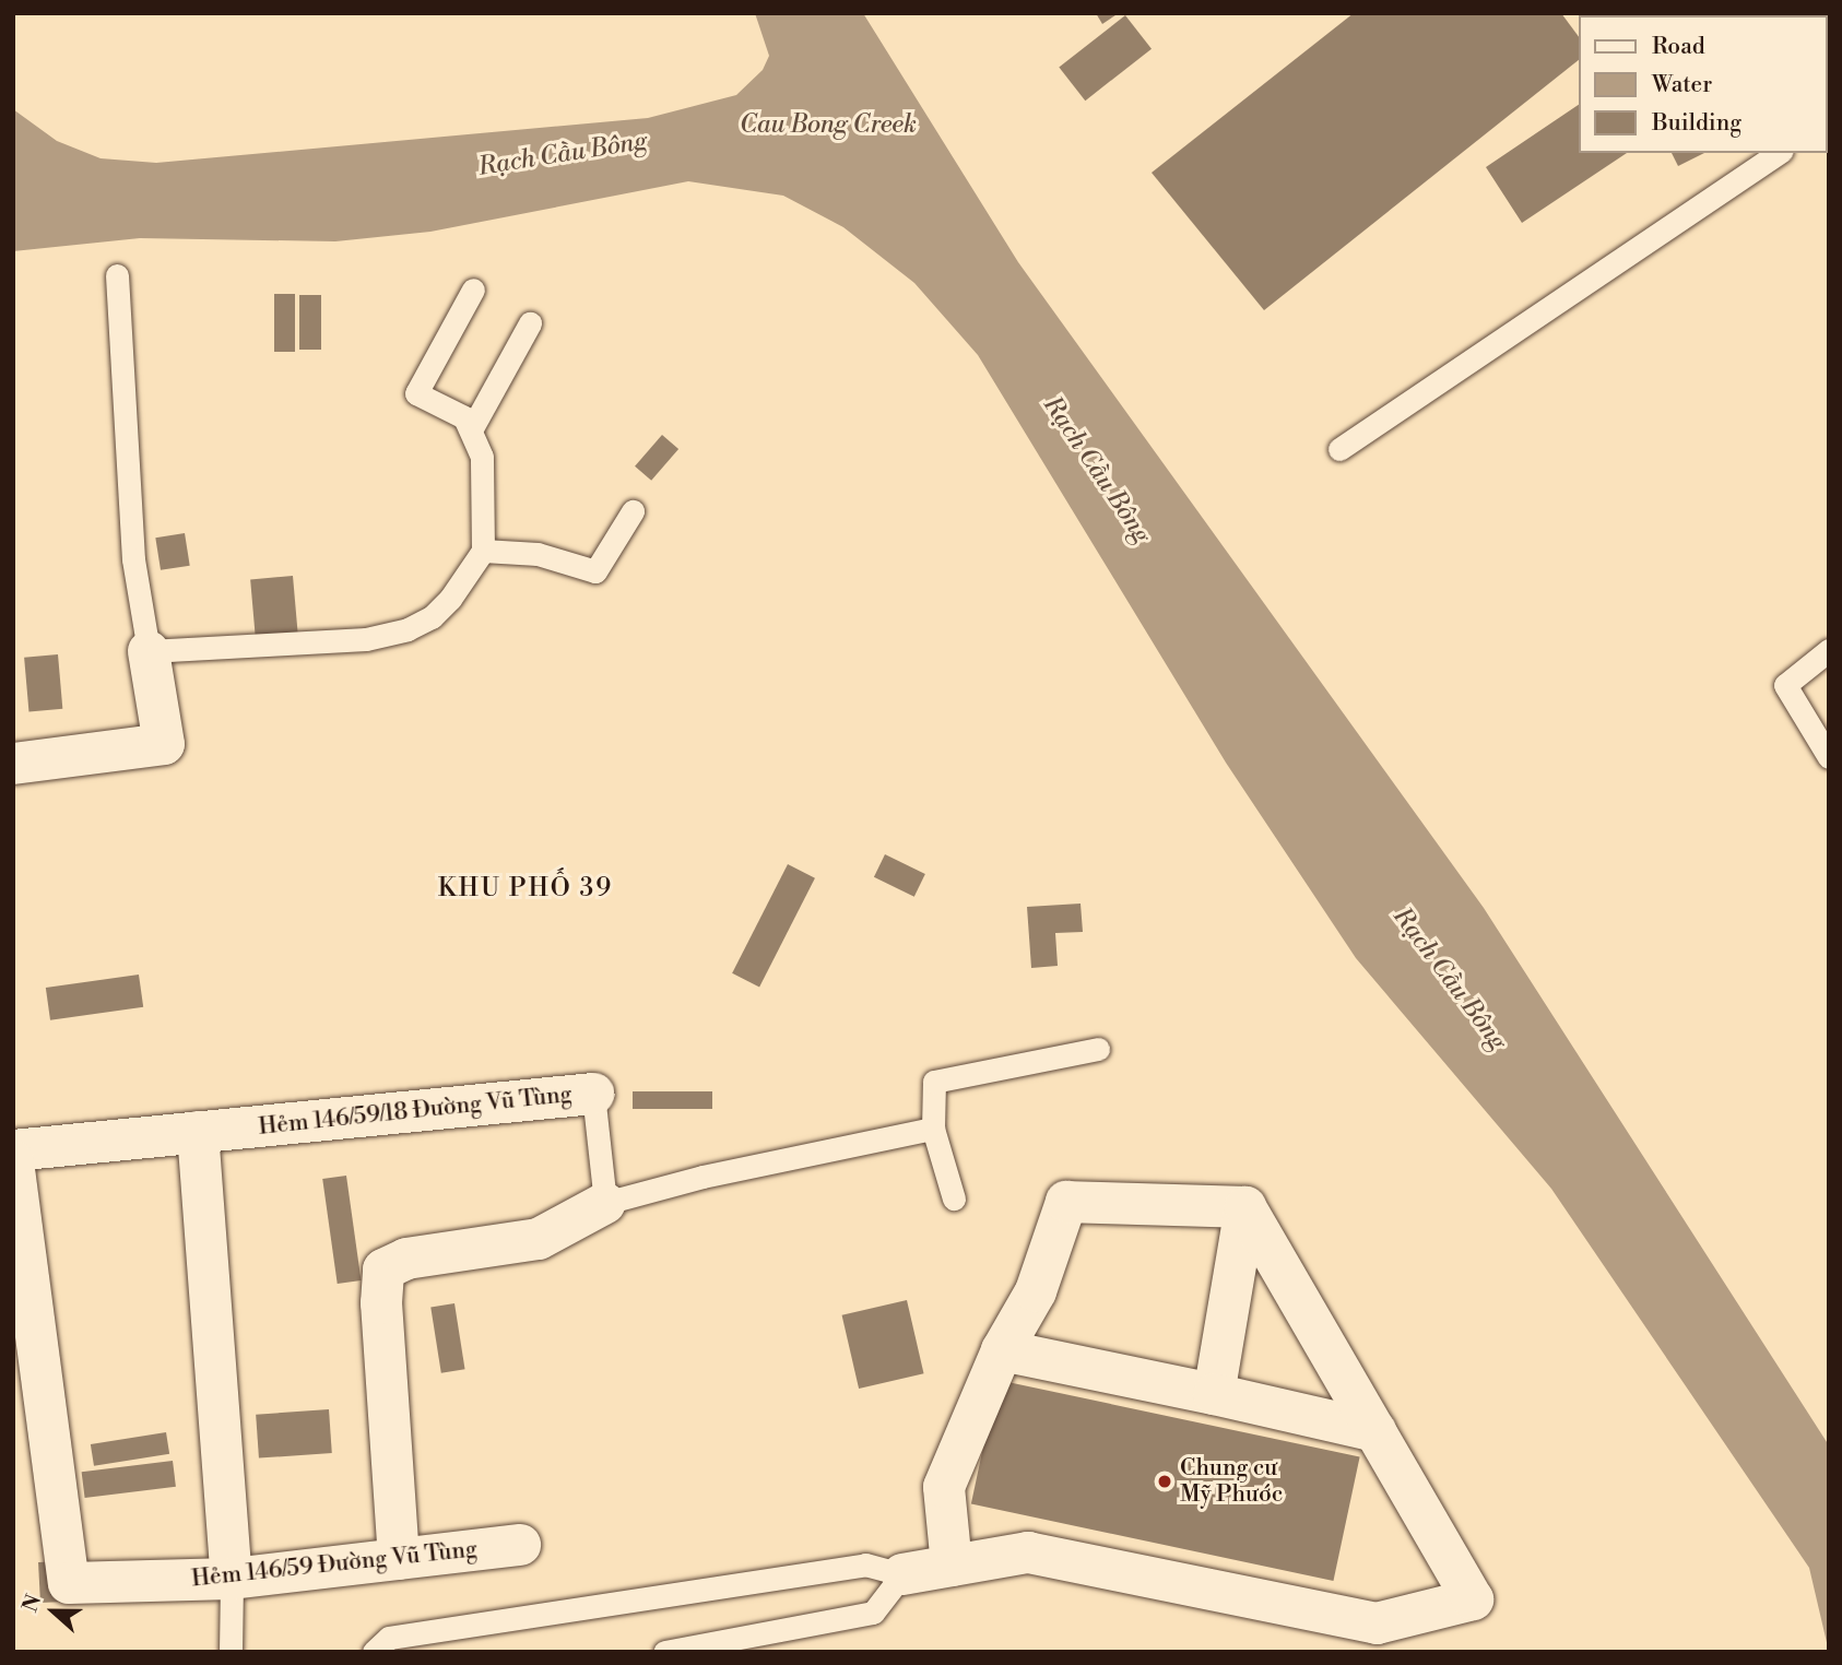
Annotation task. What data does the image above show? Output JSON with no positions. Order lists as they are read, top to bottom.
{
  "streets": {
    "street": ["Hẻm 146/59/18 Đường Vũ Tùng", "Hẻm 146/59 Đường Vũ Tùng"]
  },
  "districts": ["KHU PHỐ 39"],
  "water": ["Cau Bong Creek", "Rạch Cầu Bông"],
  "places": ["Chung cư Mỹ Phước"],
  "legend": ["Road", "Water", "Building"],
  "north": "left"
}
